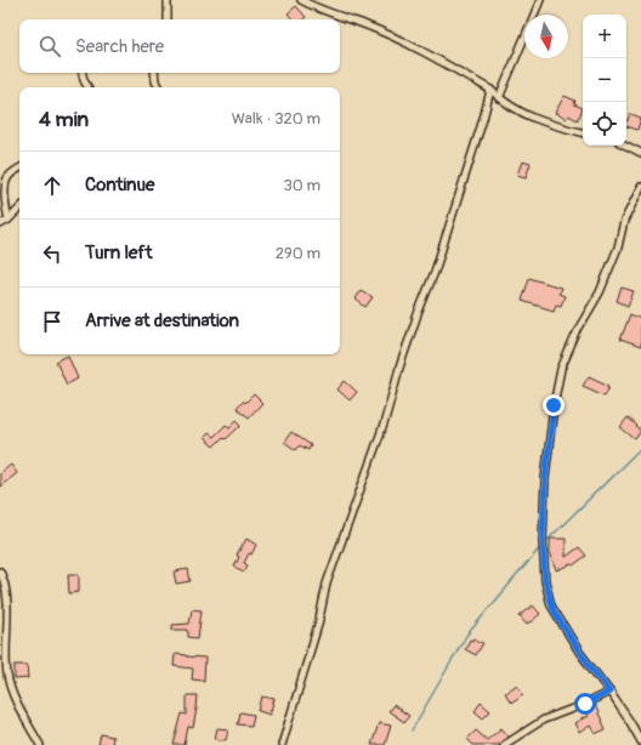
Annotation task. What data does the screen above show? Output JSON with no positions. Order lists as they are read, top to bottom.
{
  "north": "bottom",
  "page": {
    "map_buttons": ["+", "−"],
    "search": "Search here",
    "heading": ["4 min", "Walk · 320 m"],
    "list": [
      ["Continue", "30 m"],
      ["Turn left", "290 m"],
      "Arrive at destination"
    ]
  }
}
